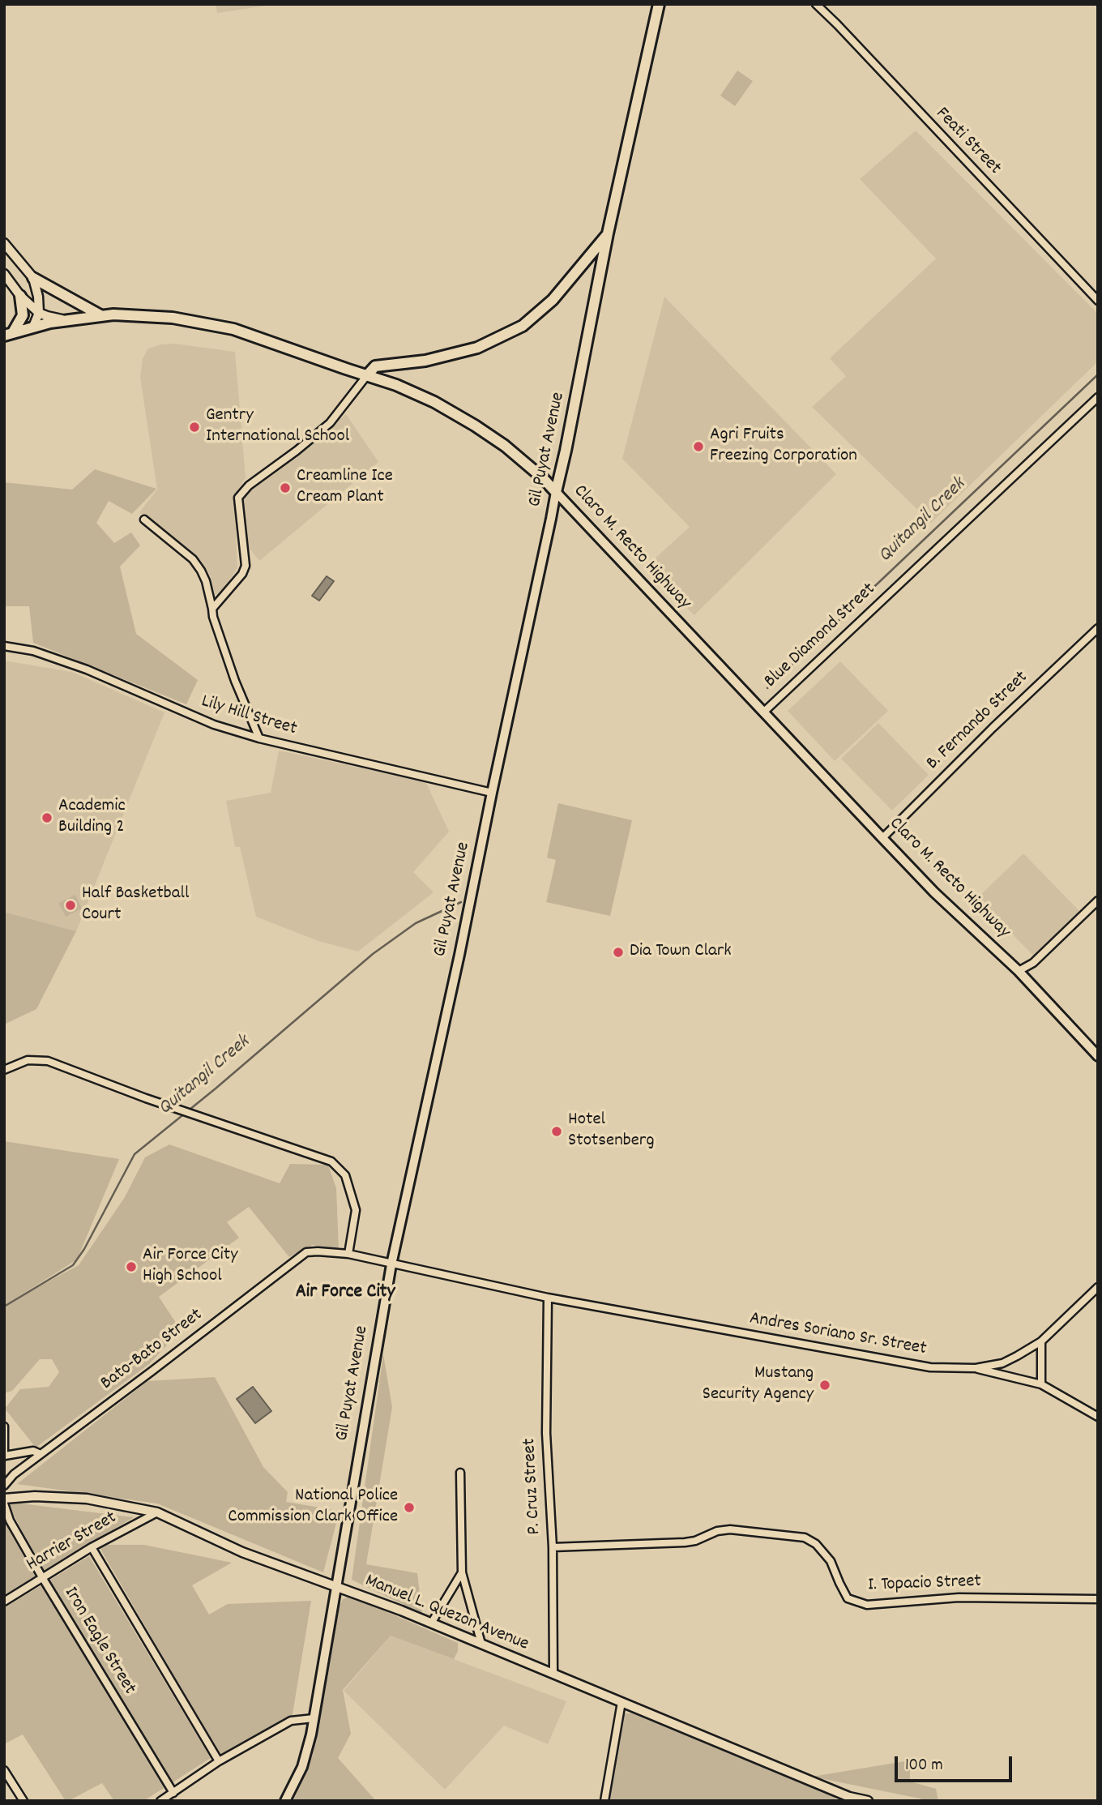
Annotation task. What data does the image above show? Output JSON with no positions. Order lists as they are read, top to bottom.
{
  "streets": {
    "main road": ["Gil Puyat Avenue", "Claro M. Recto Highway"],
    "street": [
      "Feati Street",
      "Blue Diamond Street",
      "Lily Hill Street",
      "B. Fernando Street",
      "Andres Soriano Sr. Street",
      "Bato-Bato Street",
      "P. Cruz Street",
      "Harrier Street",
      "I. Topacio Street",
      "Manuel L. Quezon Avenue",
      "Iron Eagle Street"
    ]
  },
  "crossings": [
    ["Gil Puyat Avenue", "Claro M. Recto Highway"],
    ["Gil Puyat Avenue", "Lily Hill Street"],
    ["Gil Puyat Avenue", "Andres Soriano Sr. Street"],
    ["Gil Puyat Avenue", "Bato-Bato Street"],
    ["Gil Puyat Avenue", "Manuel L. Quezon Avenue"],
    ["Claro M. Recto Highway", "Blue Diamond Street"],
    ["Claro M. Recto Highway", "B. Fernando Street"],
    ["Andres Soriano Sr. Street", "Bato-Bato Street"],
    ["Andres Soriano Sr. Street", "P. Cruz Street"],
    ["P. Cruz Street", "I. Topacio Street"],
    ["P. Cruz Street", "Manuel L. Quezon Avenue"],
    ["Harrier Street", "Manuel L. Quezon Avenue"],
    ["Harrier Street", "Iron Eagle Street"]
  ],
  "districts": ["Air Force City"],
  "water": ["Quitangil Creek"],
  "places": [
    "Gentry International School",
    "Agri Fruits Freezing Corporation",
    "Creamline Ice Cream Plant",
    "Academic Building 2",
    "Half Basketball Court",
    "Dia Town Clark",
    "Hotel Stotsenberg",
    "Air Force City High School",
    "Mustang Security Agency",
    "National Police Commission Clark Office"
  ],
  "scale_bar": "100 m"
}
